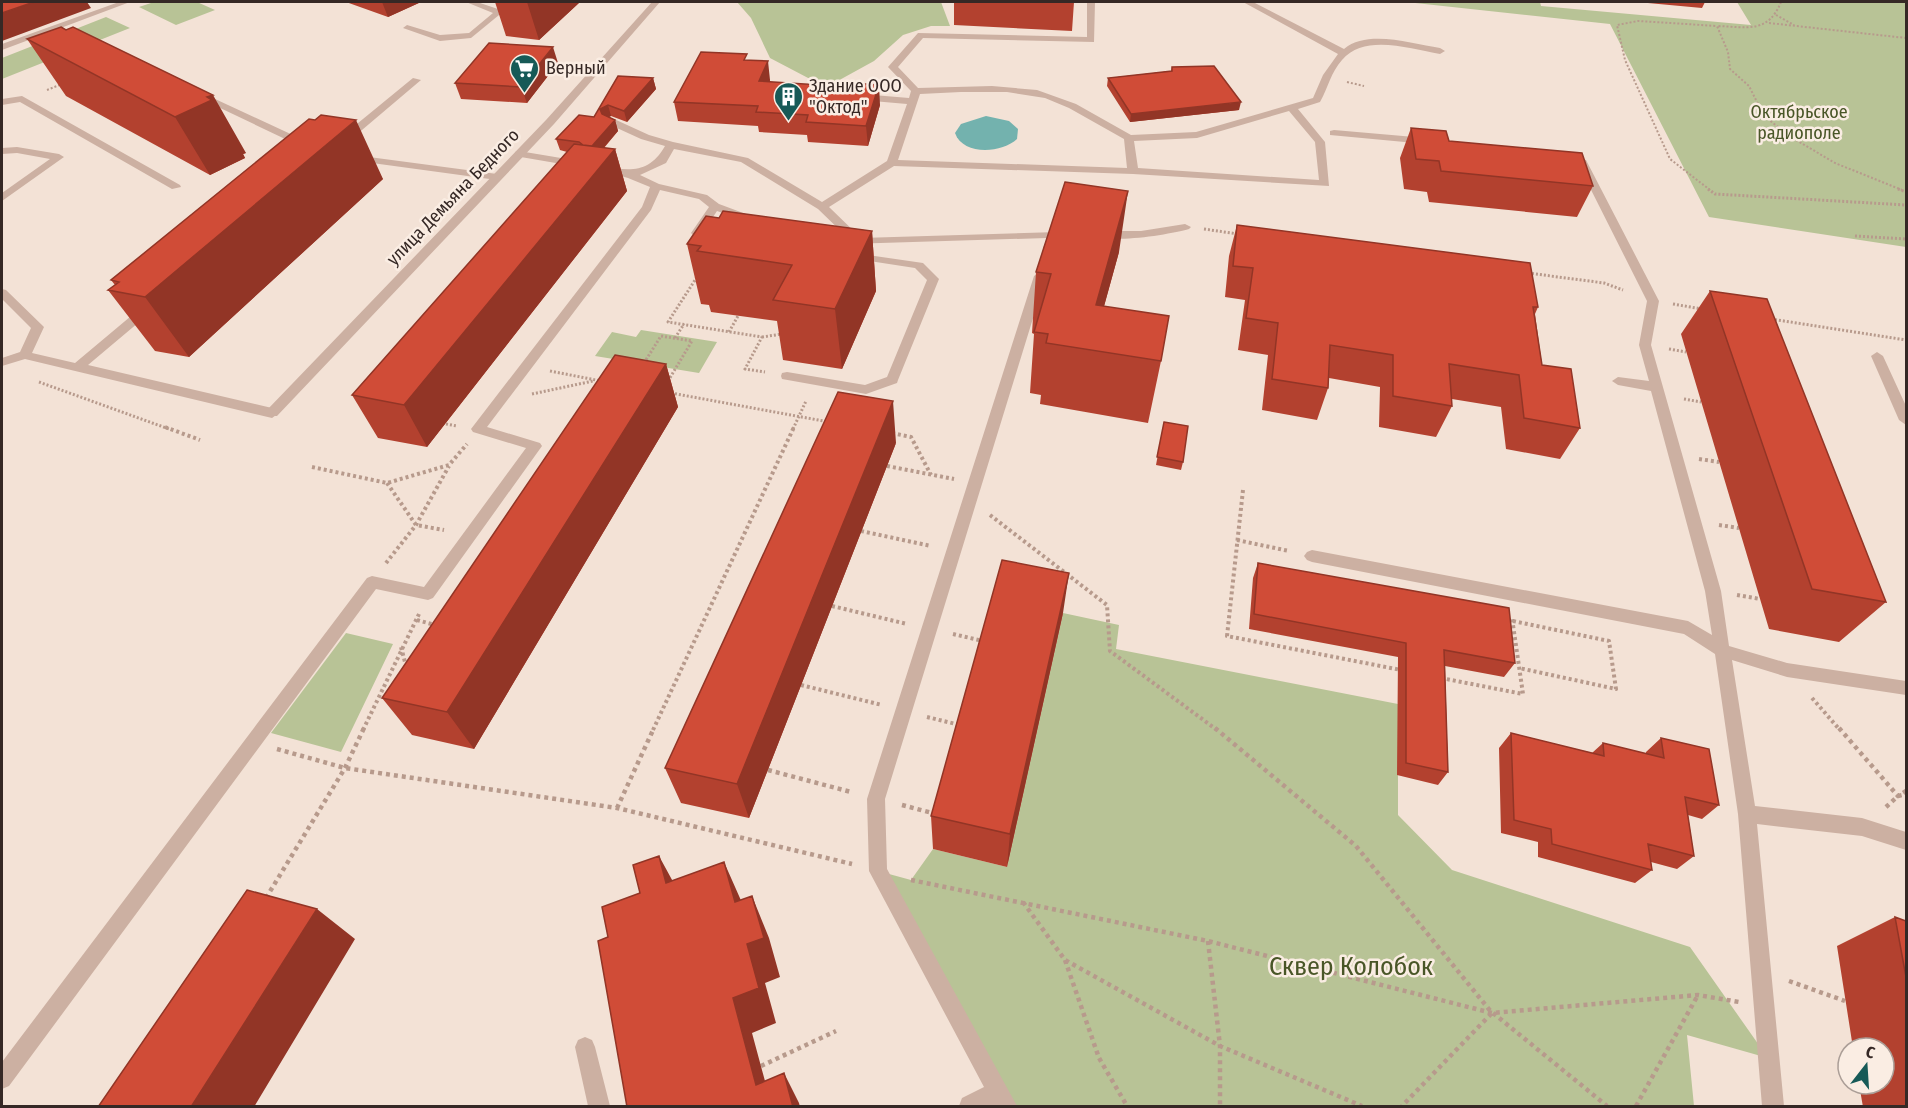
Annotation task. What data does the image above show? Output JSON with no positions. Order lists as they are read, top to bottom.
{
  "streets": {
    "street": ["улица Демьяна Бедного"]
  },
  "parks": ["Октябрьское радиополе", "Сквер Колобок"],
  "places": {
    "supermarket": ["Верный"],
    "building": ["Здание ООО \"Октод\""]
  },
  "north": "top"
}
